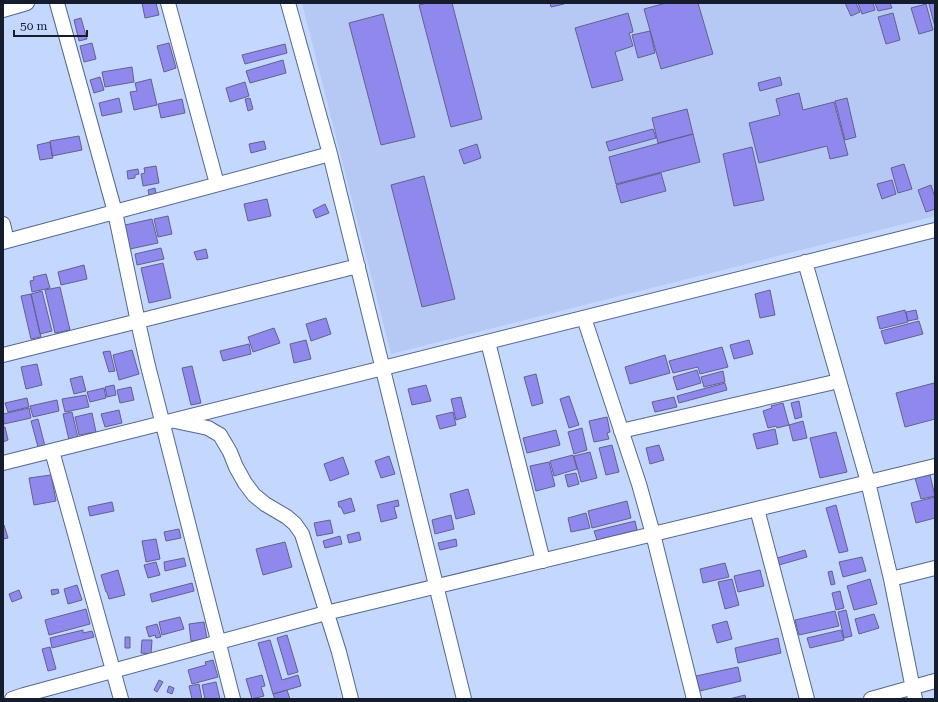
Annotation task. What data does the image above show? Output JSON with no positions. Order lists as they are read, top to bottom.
{
  "scale_bar": "50 m"
}
